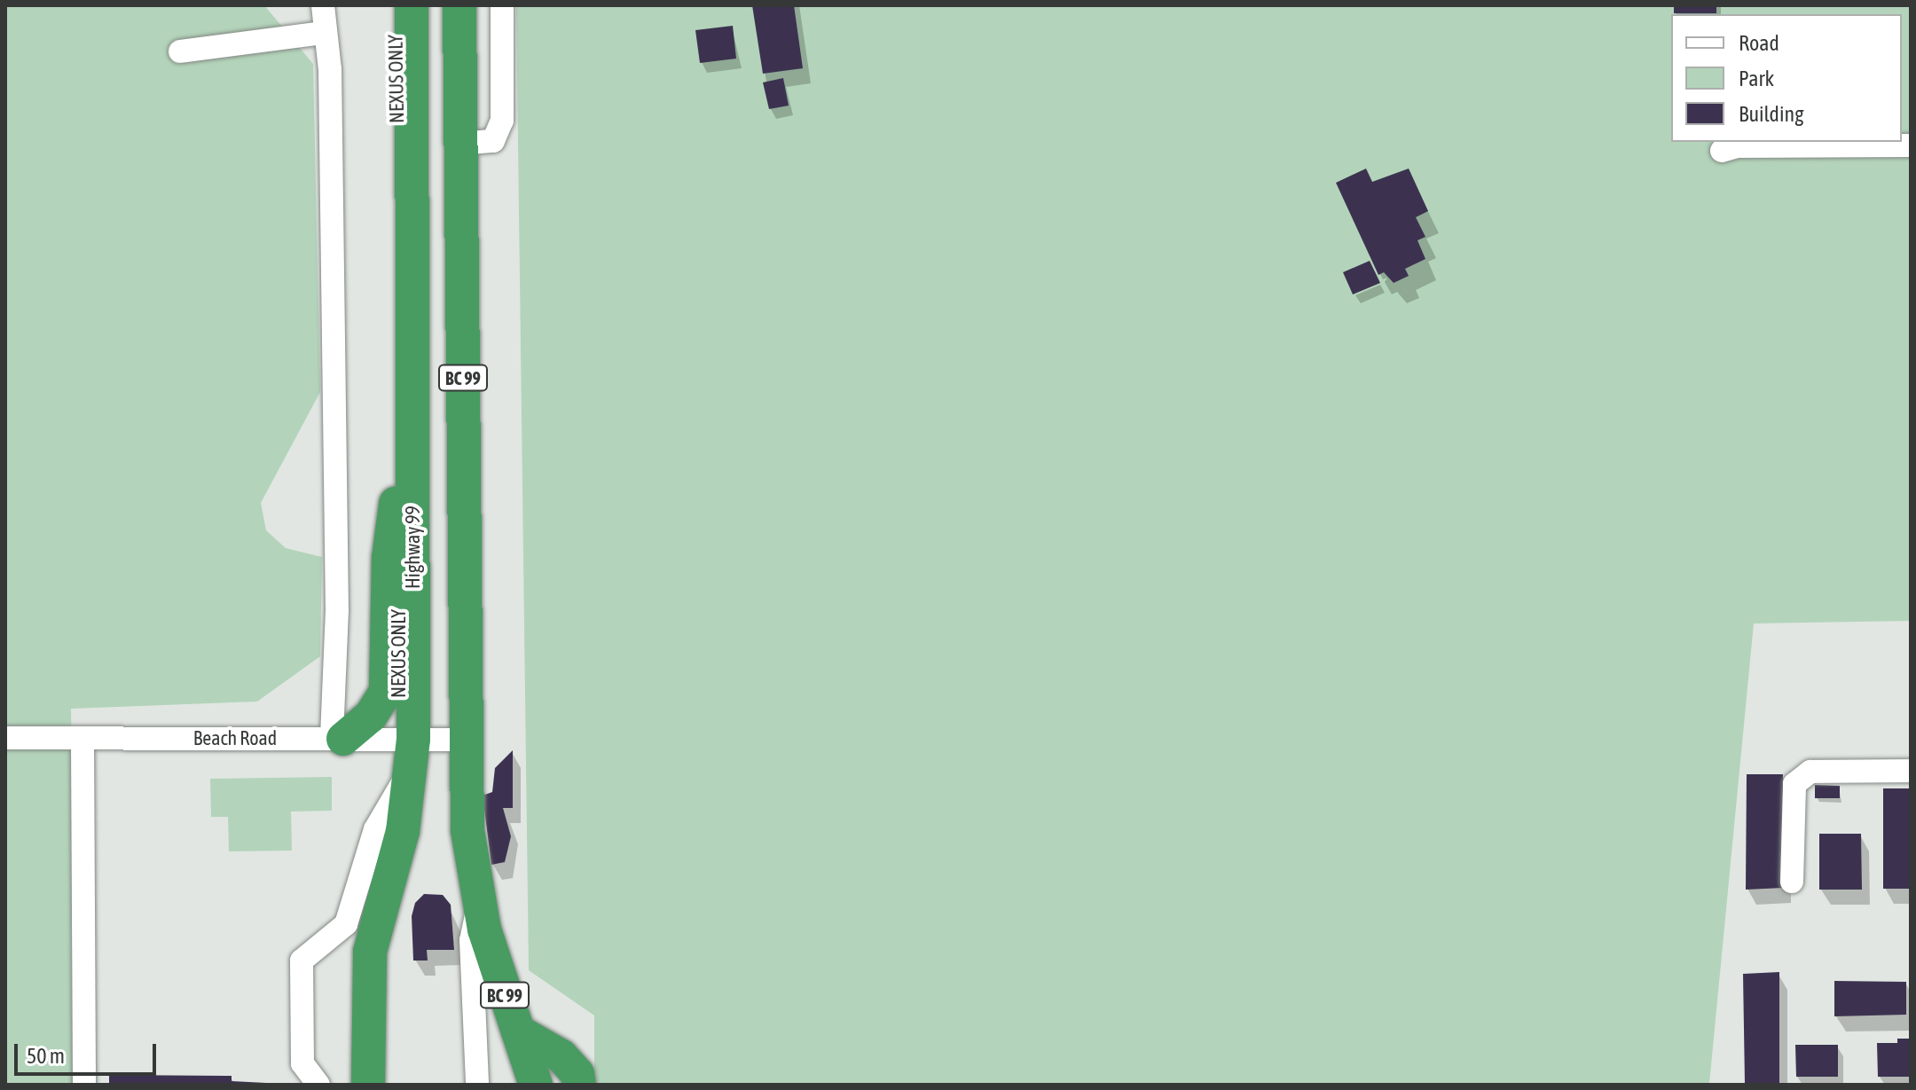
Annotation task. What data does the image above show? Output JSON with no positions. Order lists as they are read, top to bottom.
{
  "streets": {
    "highway": ["BC 99", "Highway 99"],
    "street": ["NEXUS ONLY", "Beach Road"]
  },
  "crossings": [
    ["NEXUS ONLY", "Highway 99"],
    ["NEXUS ONLY", "Beach Road"],
    ["BC 99", "Beach Road"],
    ["Highway 99", "Beach Road"]
  ],
  "legend": ["Road", "Park", "Building"],
  "scale_bar": "50 m"
}
